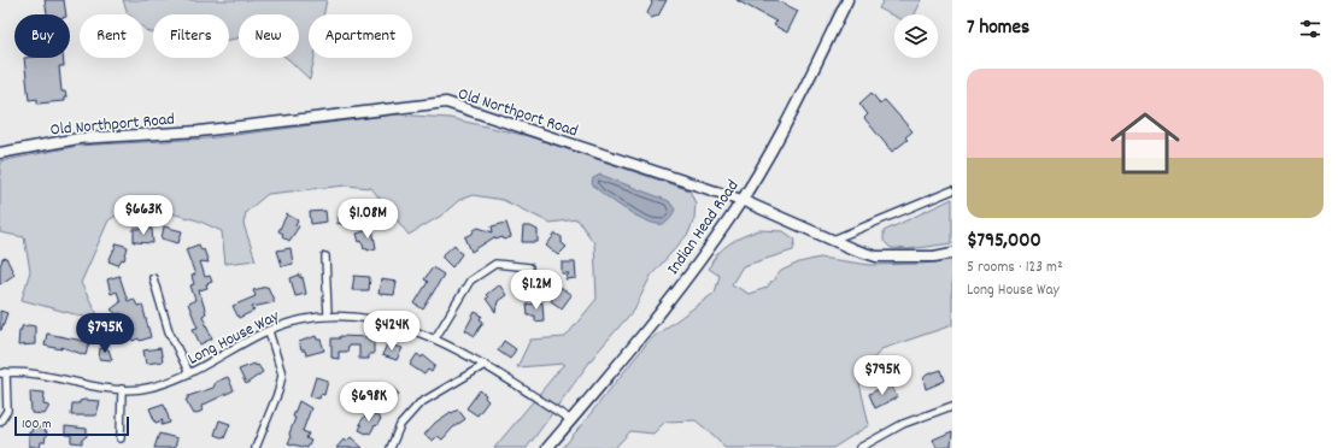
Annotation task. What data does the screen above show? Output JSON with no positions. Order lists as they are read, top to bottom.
{
  "streets": {
    "main road": ["Old Northport Road", "Indian Head Road"],
    "street": ["Long House Way"]
  },
  "crossings": [
    ["Old Northport Road", "Indian Head Road"],
    ["Indian Head Road", "Long House Way"]
  ],
  "scale_bar": "100 m",
  "page": {
    "heading": "7 homes",
    "chip": [
      "Buy",
      "Rent",
      "Filters",
      "New",
      "Apartment"
    ],
    "list": [
      {
        "name": "$795,000",
        "note": "5 rooms · 123 m² · Long House Way"
      }
    ],
    "price": [
      "$663K",
      "$1.08M",
      "$1.2M",
      "$424K",
      "$795K",
      "$795K",
      "$698K"
    ],
    "scale": "100 m"
  }
}
